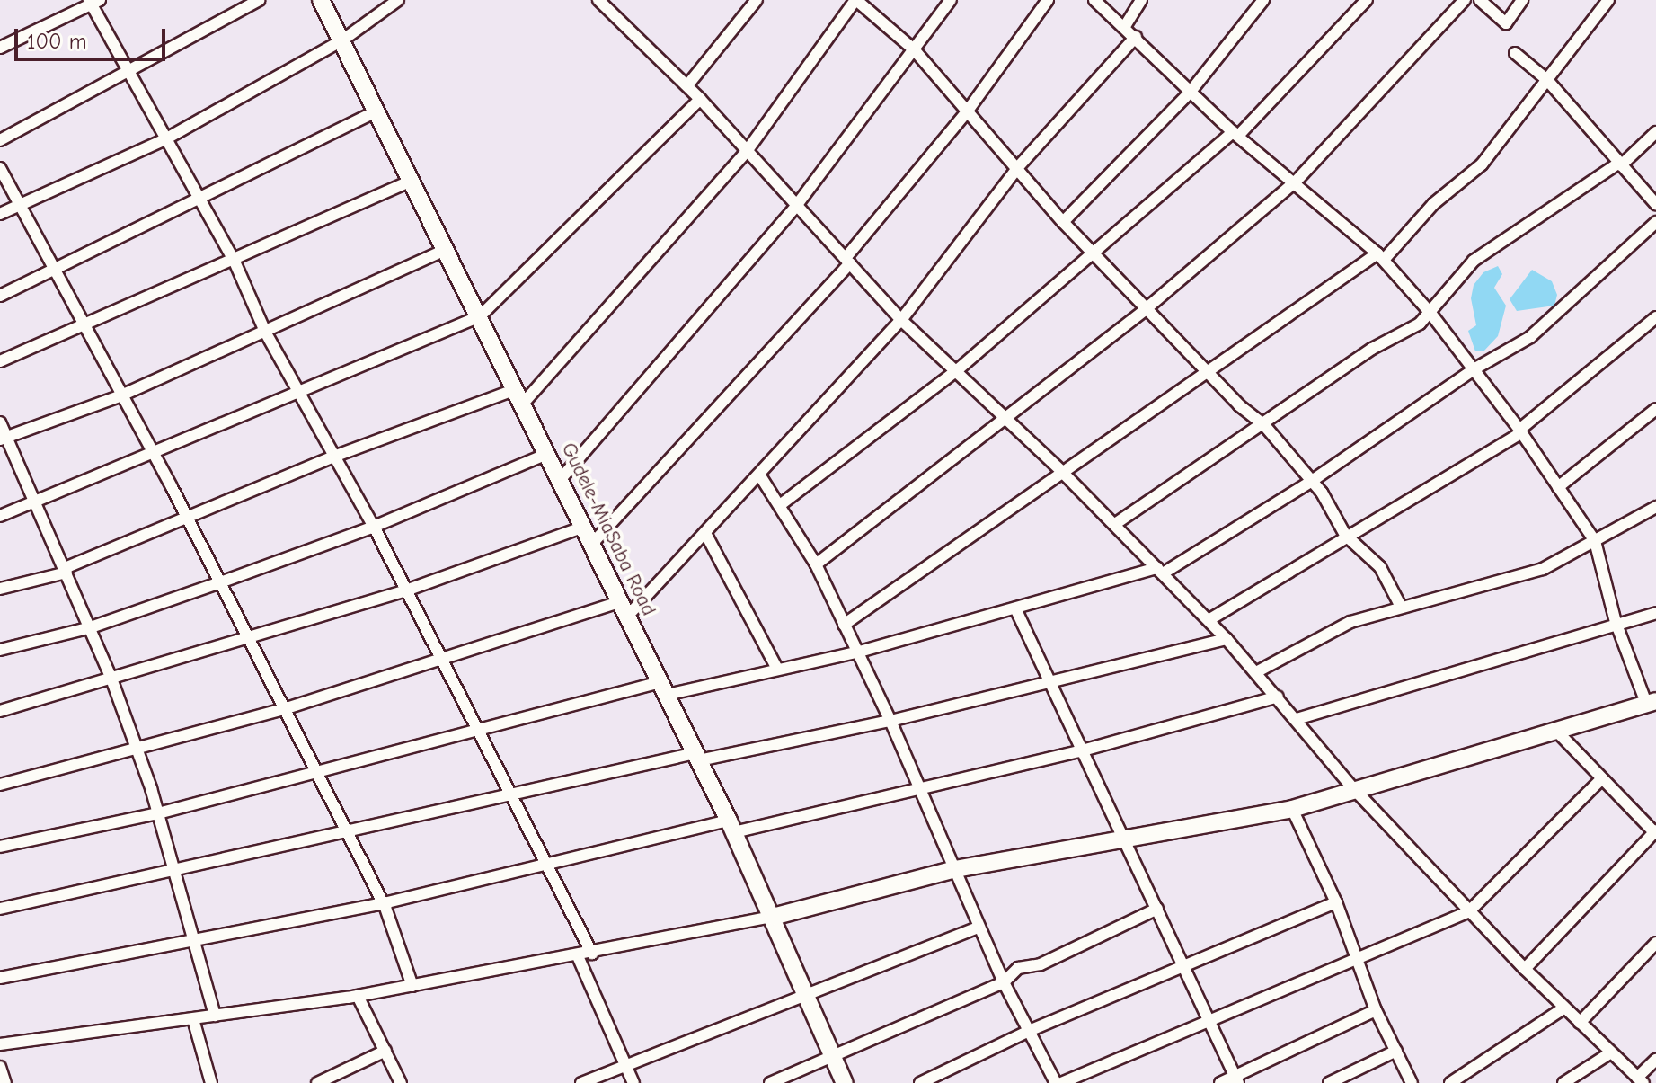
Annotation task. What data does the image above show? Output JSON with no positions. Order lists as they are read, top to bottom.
{
  "streets": {
    "main road": ["Gudele-MiaSaba Road"]
  },
  "scale_bar": "100 m"
}
